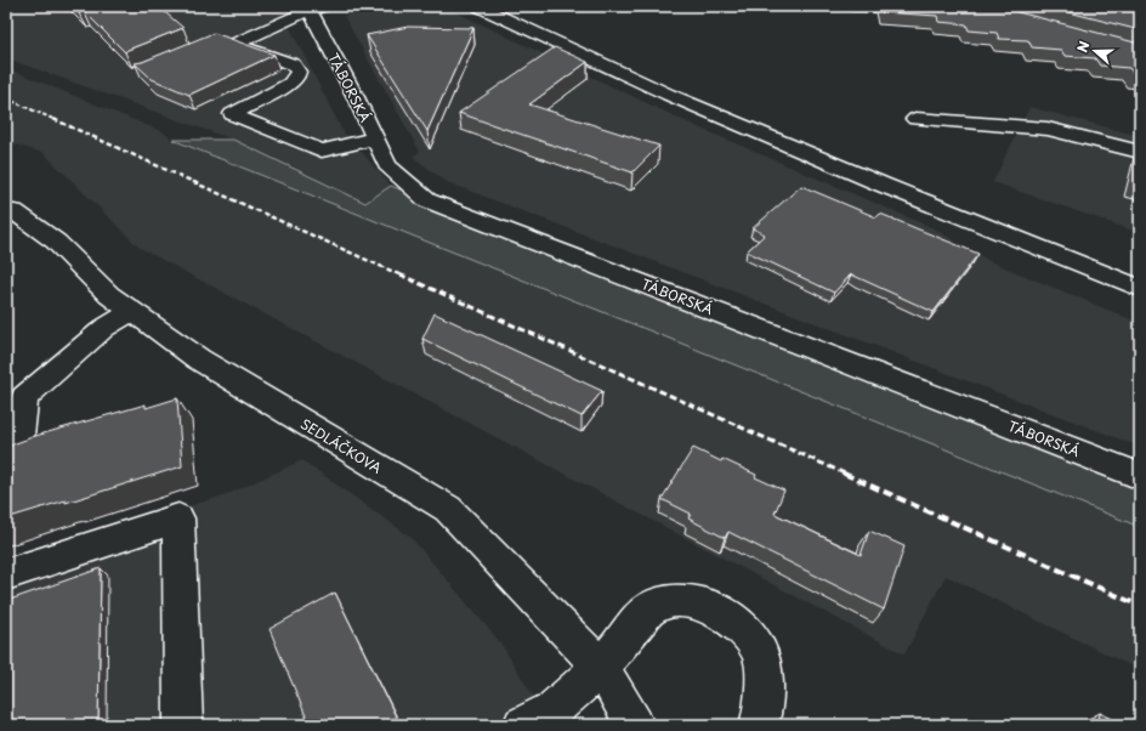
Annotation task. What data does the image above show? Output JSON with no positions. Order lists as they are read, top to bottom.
{
  "streets": {
    "street": ["TÁBORSKÁ", "SEDLÁČKOVA"]
  },
  "north": "left"
}
